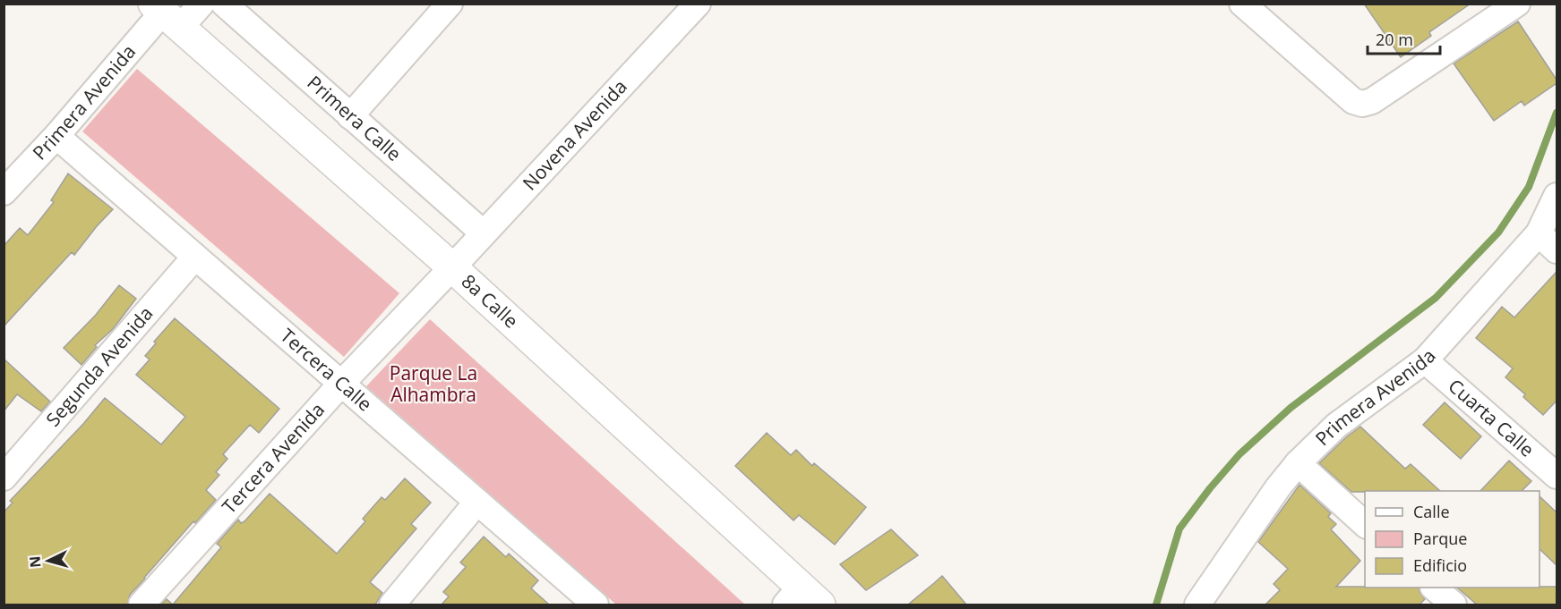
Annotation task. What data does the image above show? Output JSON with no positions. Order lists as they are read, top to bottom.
{
  "streets": {
    "street": [
      "Primera Avenida",
      "Primera Calle",
      "Novena Avenida",
      "8a Calle",
      "Segunda Avenida",
      "Tercera Calle",
      "Cuarta Calle",
      "Tercera Avenida"
    ]
  },
  "crossings": [
    ["Primera Avenida", "8a Calle"],
    ["Primera Avenida", "Tercera Calle"],
    ["Primera Avenida", "Cuarta Calle"],
    ["Primera Calle", "Novena Avenida"],
    ["Novena Avenida", "8a Calle"],
    ["Novena Avenida", "Tercera Avenida"],
    ["8a Calle", "Tercera Avenida"],
    ["Segunda Avenida", "Tercera Calle"],
    ["Tercera Calle", "Tercera Avenida"]
  ],
  "parks": ["Parque La Alhambra"],
  "legend": ["Calle", "Parque", "Edificio"],
  "scale_bar": "20 m",
  "north": "left"
}
